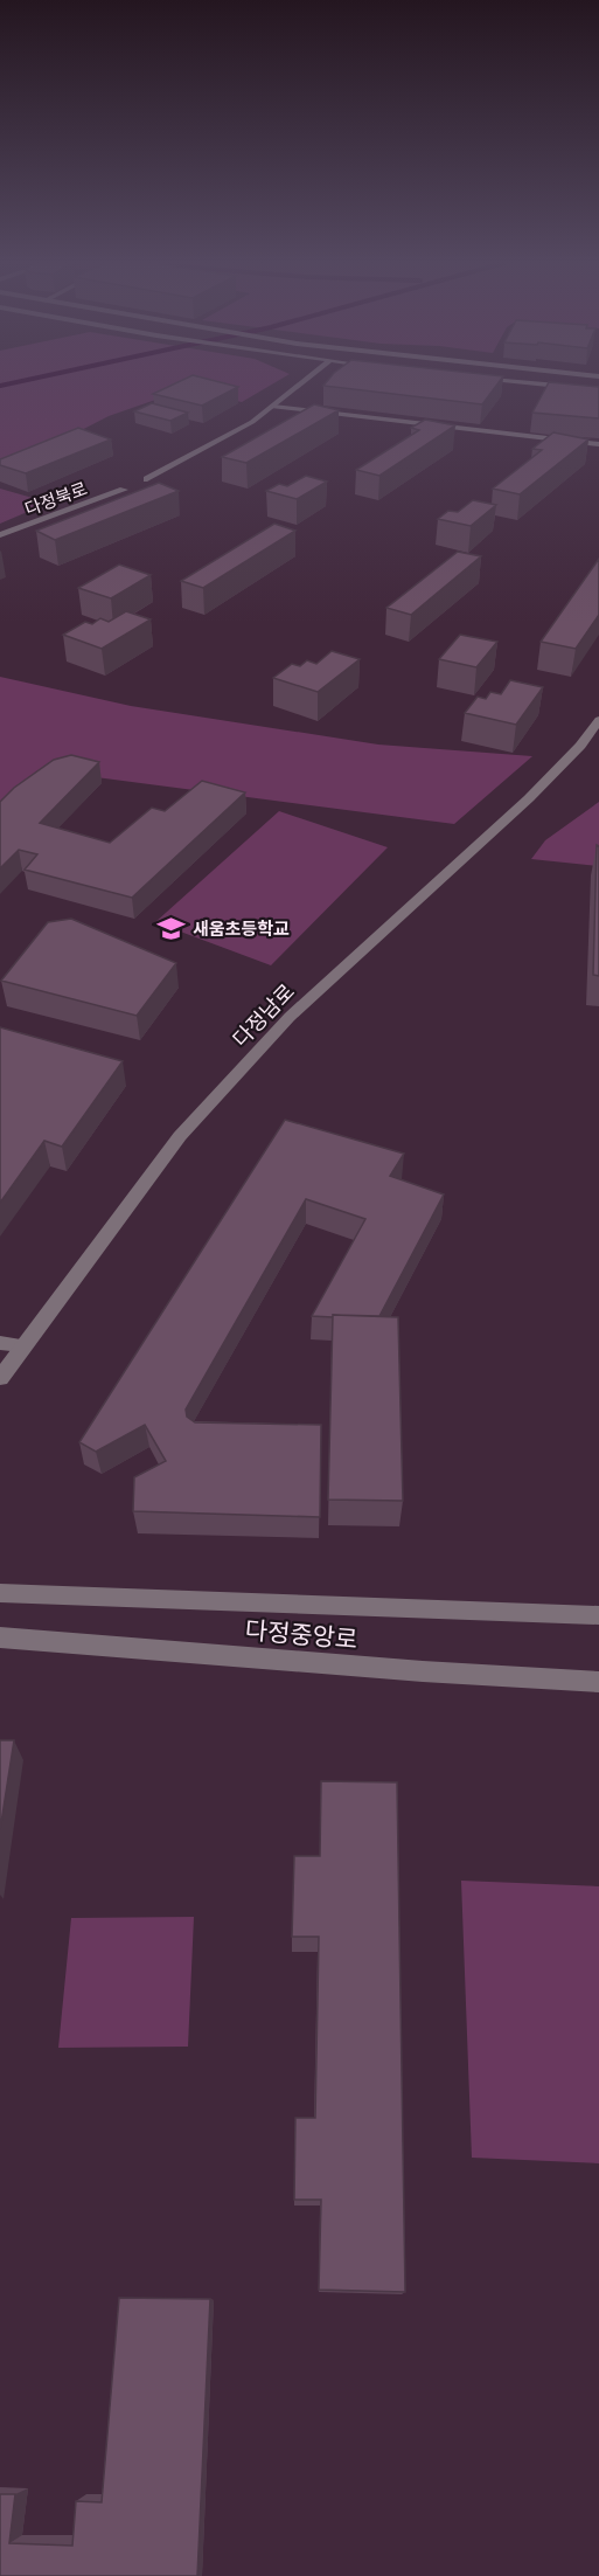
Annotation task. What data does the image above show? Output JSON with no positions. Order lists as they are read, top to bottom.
{
  "streets": {
    "street": ["다정북로", "다정남로", "다정중앙로"]
  },
  "places": {
    "school or university": ["새움초등학교"]
  }
}
